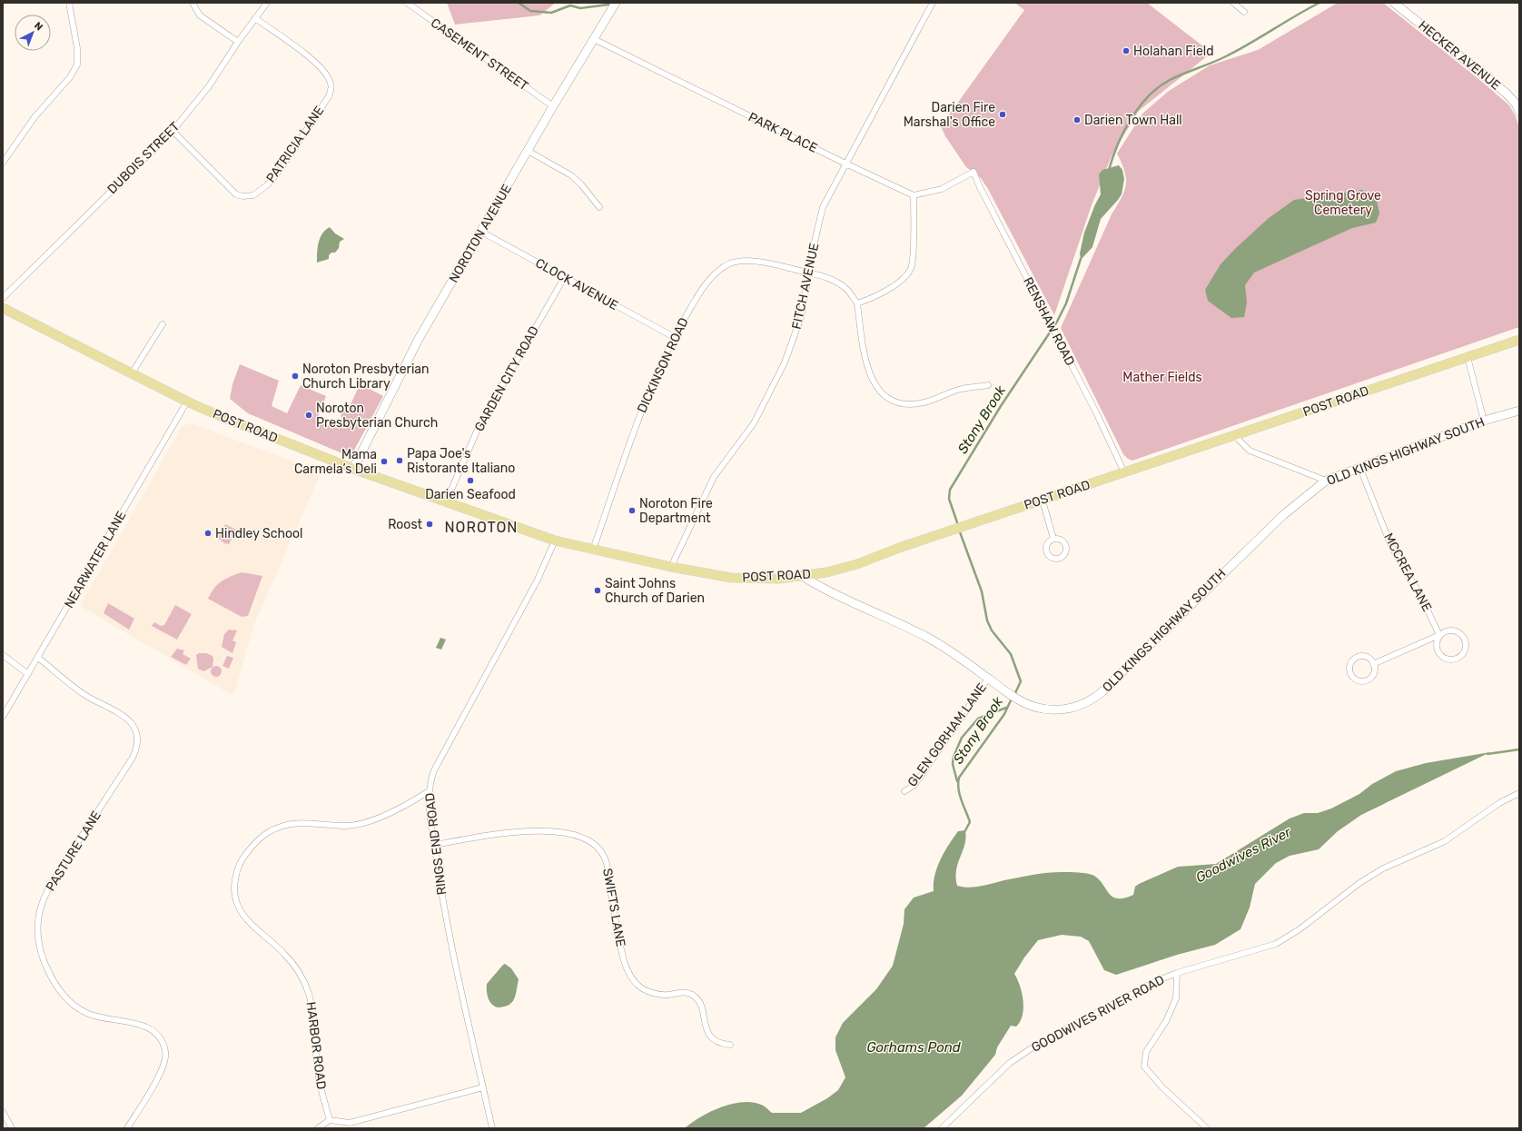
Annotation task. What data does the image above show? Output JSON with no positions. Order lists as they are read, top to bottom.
{
  "streets": {
    "main road": ["POST ROAD"],
    "street": [
      "CASEMENT STREET",
      "HECKER AVENUE",
      "PARK PLACE",
      "PATRICIA LANE",
      "DUBOIS STREET",
      "NOROTON AVENUE",
      "CLOCK AVENUE",
      "FITCH AVENUE",
      "RENSHAW ROAD",
      "DICKINSON ROAD",
      "GARDEN CITY ROAD",
      "OLD KINGS HIGHWAY SOUTH",
      "NEARWATER LANE",
      "MCCREA LANE",
      "GLEN GORHAM LANE",
      "RINGS END ROAD",
      "PASTURE LANE",
      "SWIFTS LANE",
      "GOODWIVES RIVER ROAD",
      "HARBOR ROAD"
    ]
  },
  "crossings": [
    ["CASEMENT STREET", "NOROTON AVENUE"],
    ["PARK PLACE", "NOROTON AVENUE"],
    ["PARK PLACE", "FITCH AVENUE"],
    ["PARK PLACE", "RENSHAW ROAD"],
    ["PATRICIA LANE", "DUBOIS STREET"],
    ["NOROTON AVENUE", "CLOCK AVENUE"],
    ["NOROTON AVENUE", "POST ROAD"],
    ["CLOCK AVENUE", "DICKINSON ROAD"],
    ["CLOCK AVENUE", "GARDEN CITY ROAD"],
    ["FITCH AVENUE", "DICKINSON ROAD"],
    ["FITCH AVENUE", "POST ROAD"],
    ["RENSHAW ROAD", "POST ROAD"],
    ["DICKINSON ROAD", "POST ROAD"],
    ["GARDEN CITY ROAD", "POST ROAD"],
    ["POST ROAD", "OLD KINGS HIGHWAY SOUTH"],
    ["POST ROAD", "NEARWATER LANE"],
    ["POST ROAD", "RINGS END ROAD"],
    ["OLD KINGS HIGHWAY SOUTH", "MCCREA LANE"],
    ["OLD KINGS HIGHWAY SOUTH", "GLEN GORHAM LANE"],
    ["NEARWATER LANE", "PASTURE LANE"],
    ["RINGS END ROAD", "SWIFTS LANE"],
    ["RINGS END ROAD", "HARBOR ROAD"]
  ],
  "districts": ["NOROTON"],
  "water": ["Stony Brook", "Goodwives River", "Gorhams Pond"],
  "parks": ["Spring Grove Cemetery", "Mather Fields"],
  "places": [
    "Holahan Field",
    "Darien Fire Marshal's Office",
    "Darien Town Hall",
    "Noroton Presbyterian Church Library",
    "Noroton Presbyterian Church",
    "Papa Joe's Ristorante Italiano",
    "Mama Carmela’s Deli",
    "Darien Seafood",
    "Noroton Fire Department",
    "Roost",
    "Hindley School",
    "Saint Johns Church of Darien"
  ],
  "north": "top right"
}
